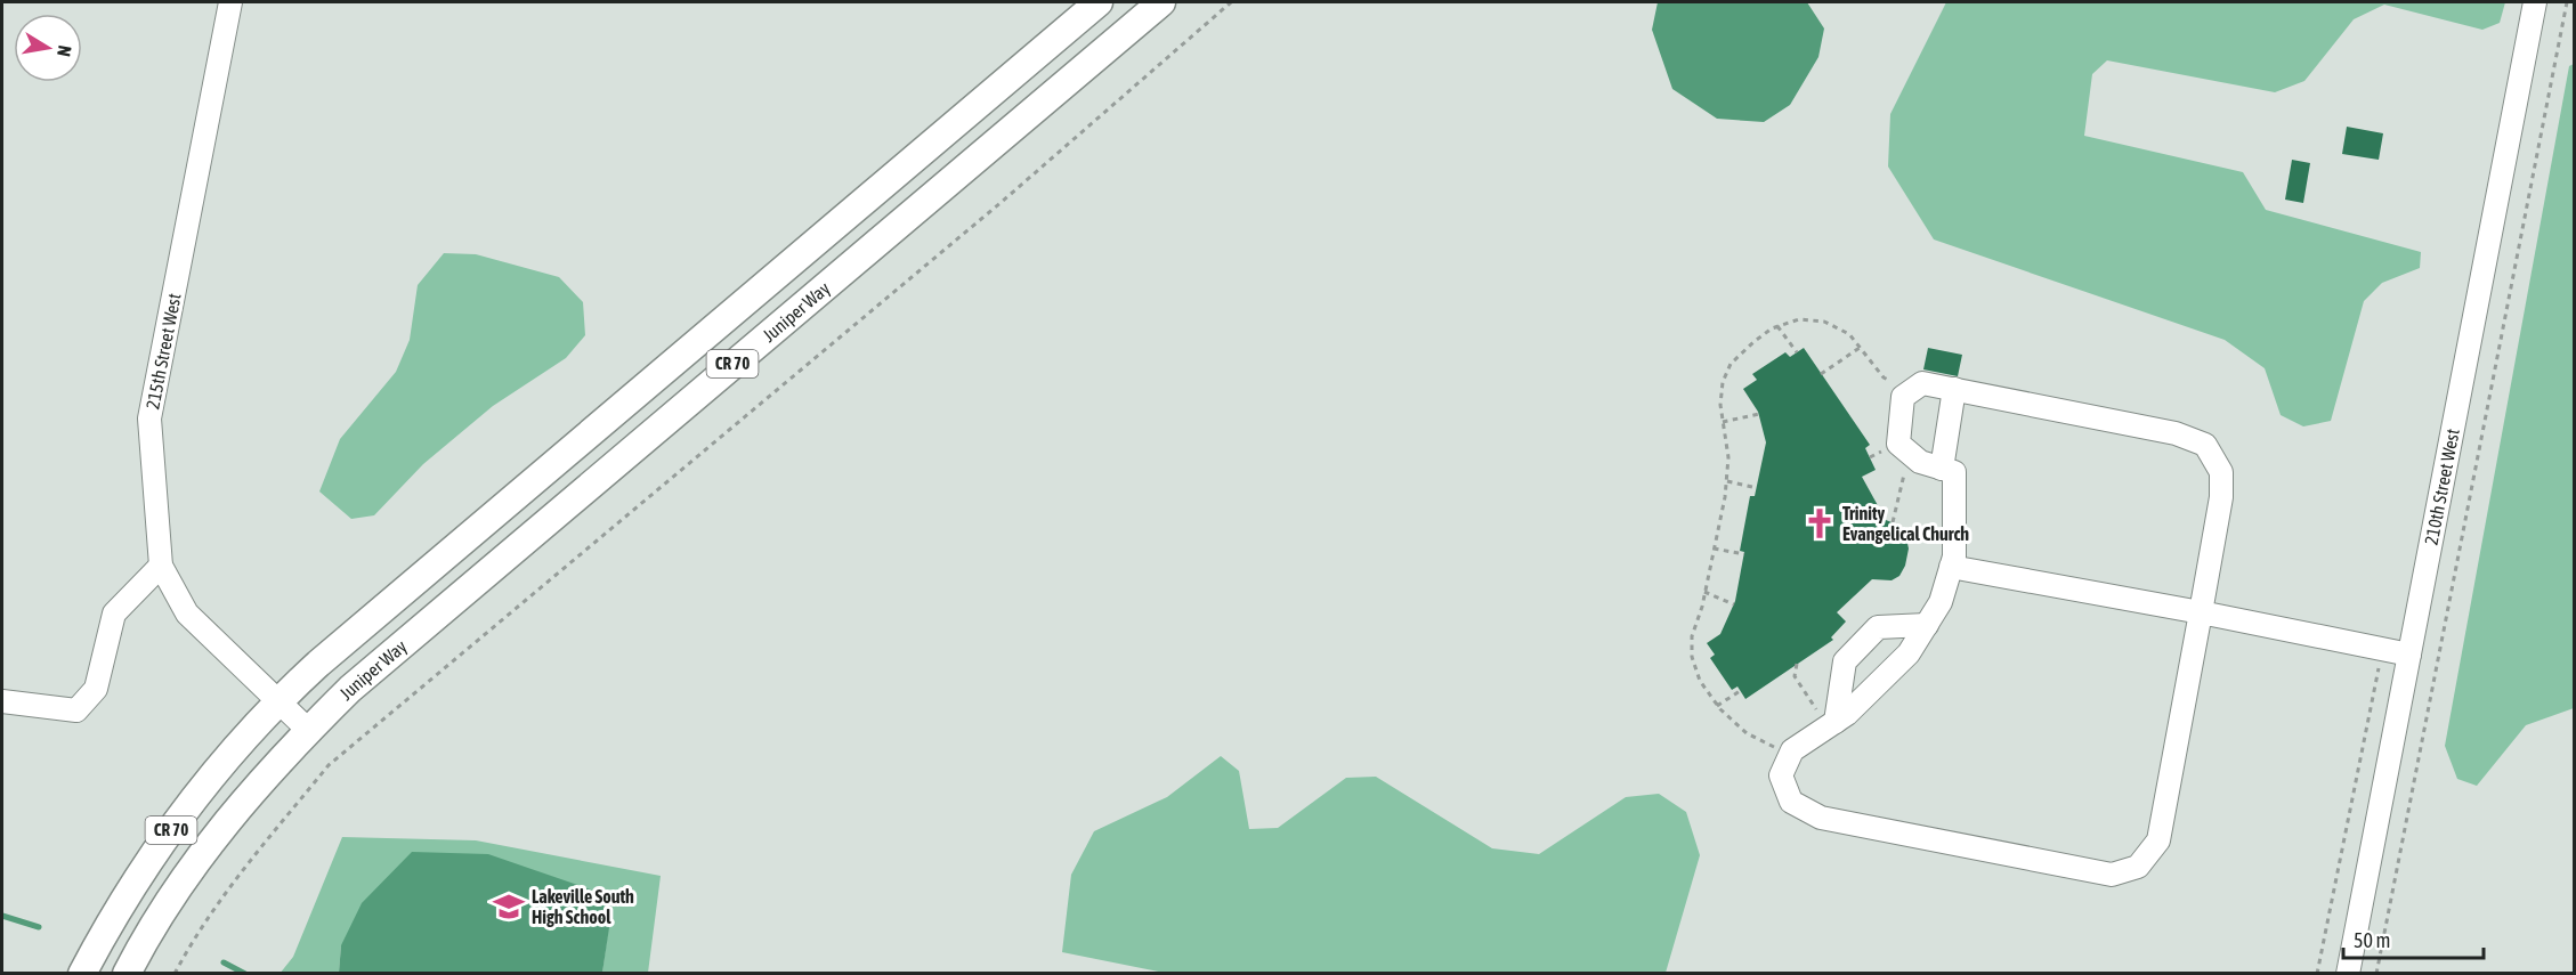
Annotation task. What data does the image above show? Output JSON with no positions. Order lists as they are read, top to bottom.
{
  "streets": {
    "main road": ["Juniper Way", "CR 70"],
    "street": ["215th Street West", "210th Street West"]
  },
  "crossings": [
    ["Juniper Way", "215th Street West"],
    ["Juniper Way", "CR 70"],
    ["215th Street West", "CR 70"]
  ],
  "places": {
    "church": ["Trinity Evangelical Church"],
    "school or university": ["Lakeville South High School"]
  },
  "scale_bar": "50 m",
  "north": "right"
}
